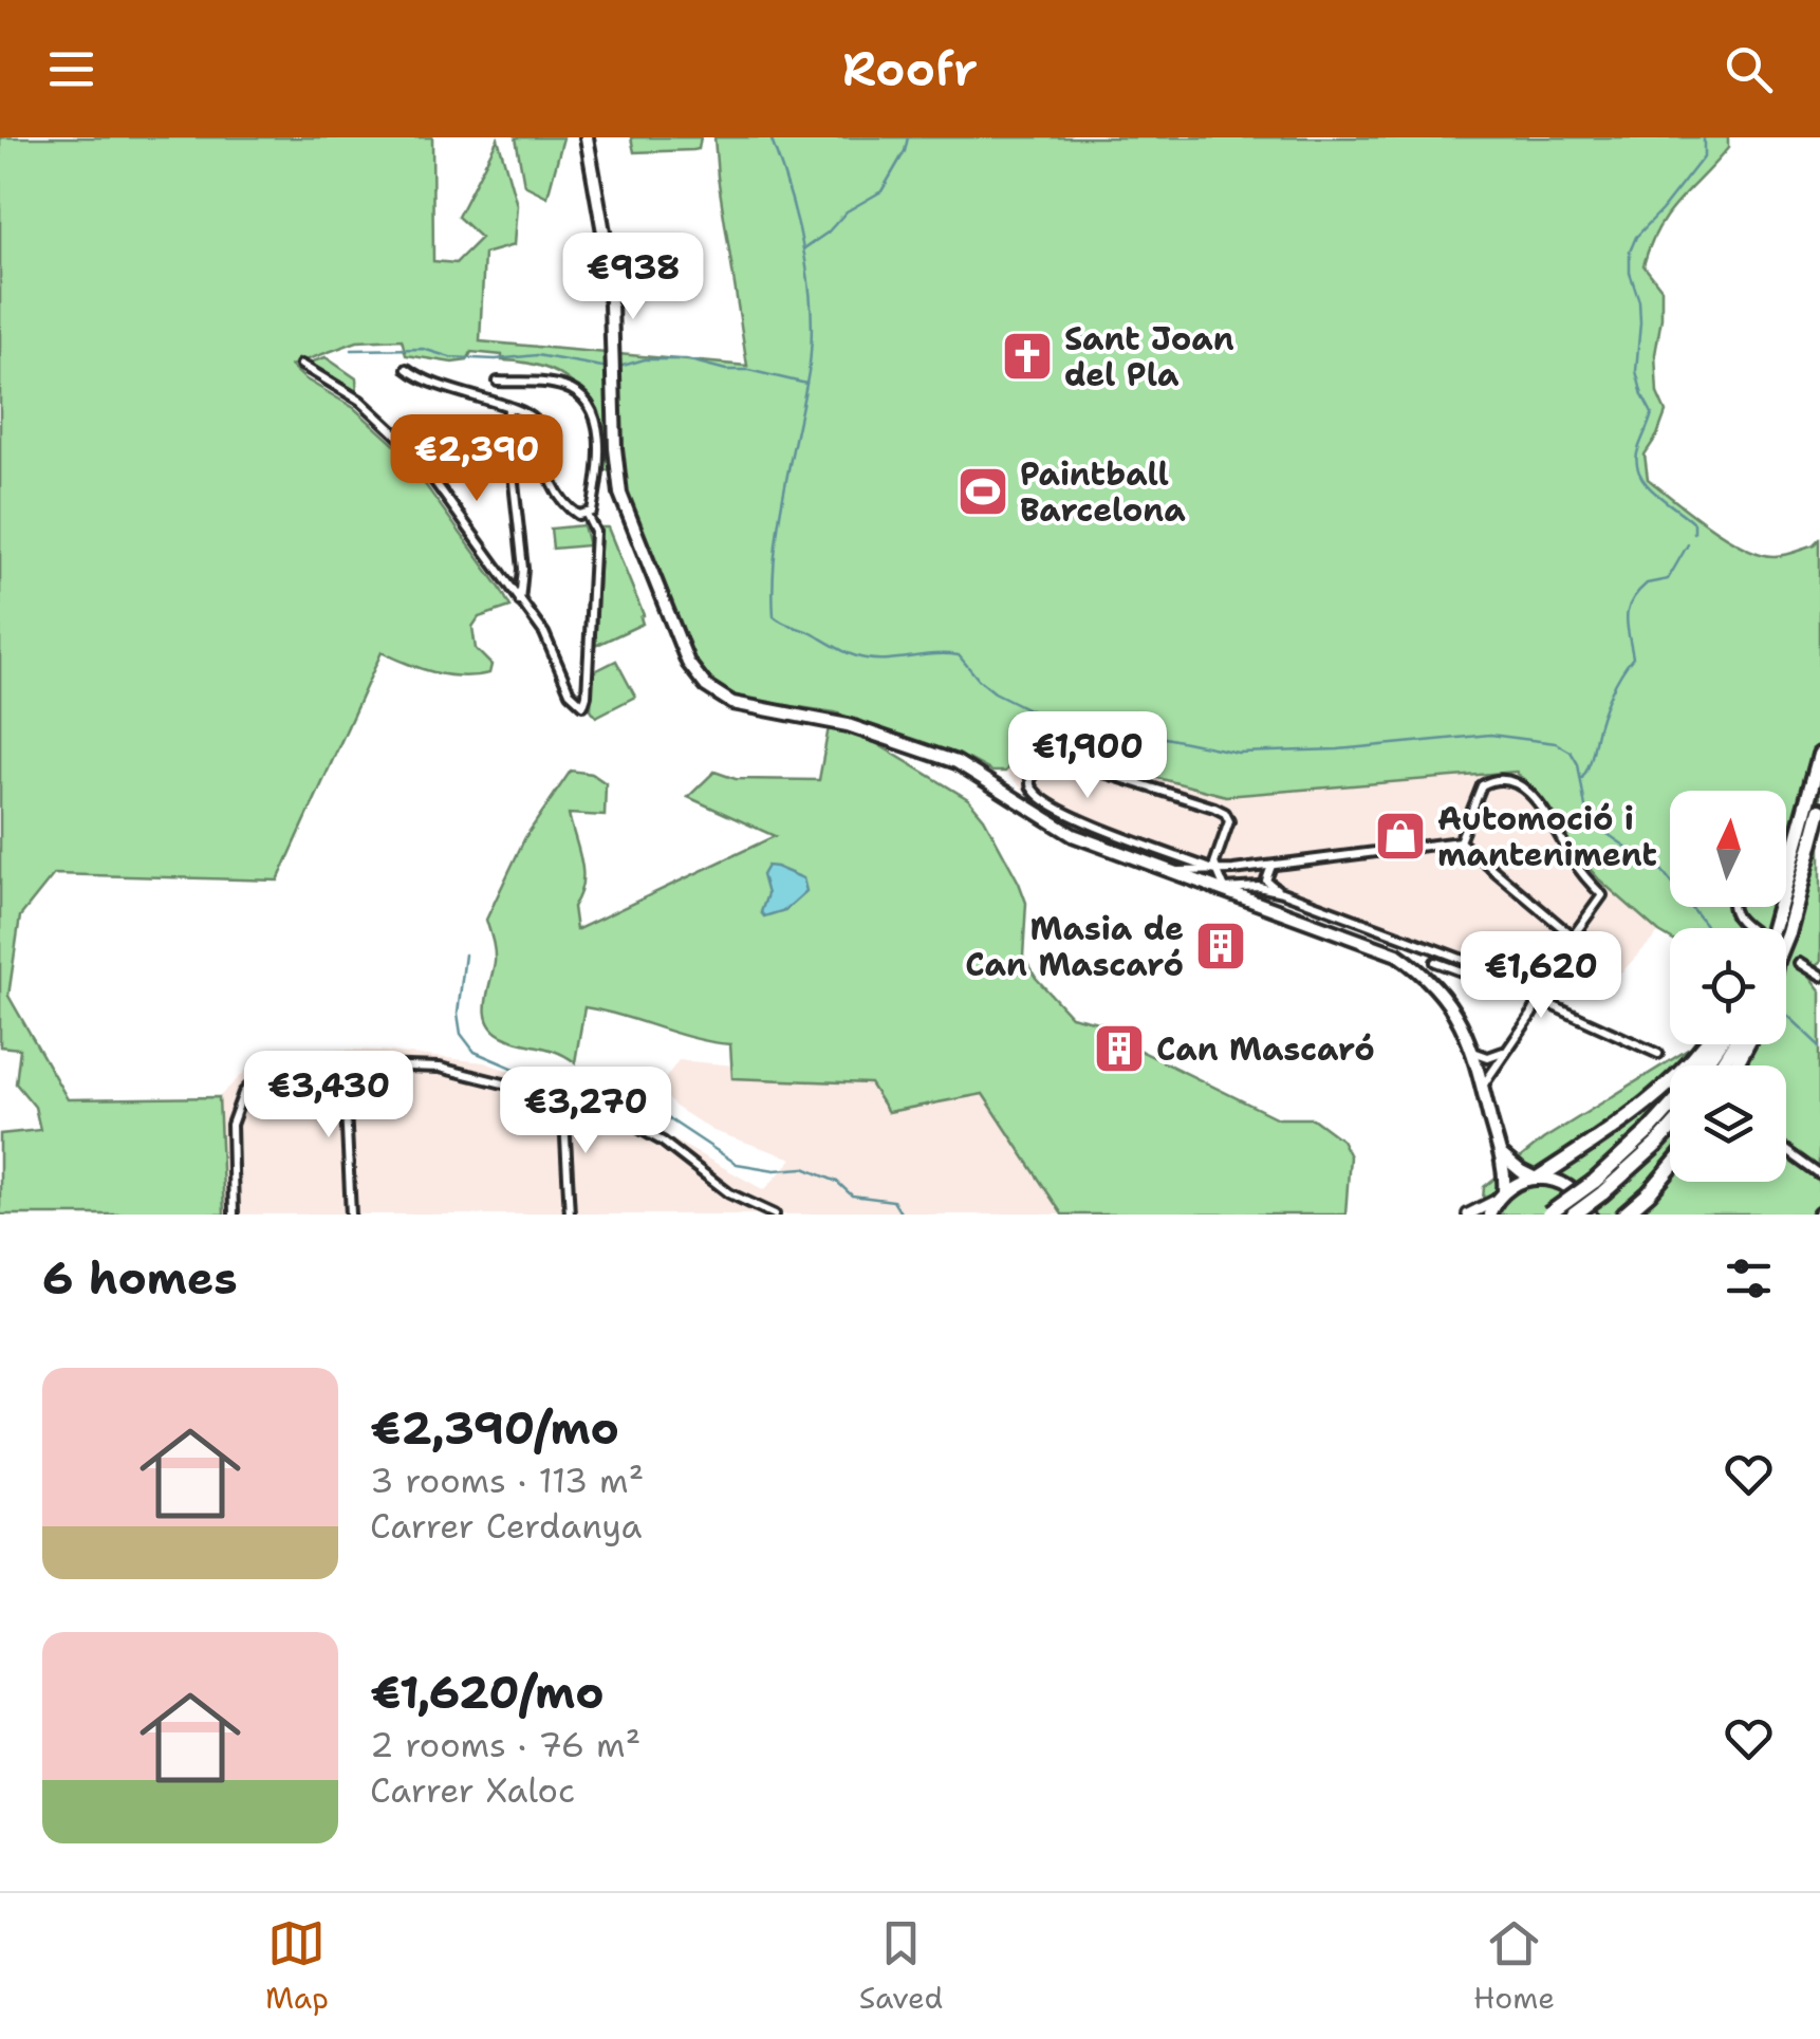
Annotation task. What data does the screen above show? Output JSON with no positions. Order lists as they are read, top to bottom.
{
  "places": {
    "church": ["Sant Joan del Pla"],
    "sports": ["Paintball Barcelona"],
    "shop": ["Automoció i manteniment"],
    "building": ["Masia de Can Mascaró", "Can Mascaró"]
  },
  "north": "top",
  "page": {
    "header": "Roofr",
    "price": [
      "€938",
      "€2,390",
      "€1,900",
      "€1,620",
      "€3,430",
      "€3,270"
    ],
    "heading": "6 homes",
    "list": [
      {
        "name": "€2,390/mo",
        "note": "3 rooms · 113 m² · Carrer Cerdanya"
      },
      {
        "name": "€1,620/mo",
        "note": "2 rooms · 76 m² · Carrer Xaloc"
      }
    ],
    "tabs": ["Map", "Saved", "Home"]
  }
}
